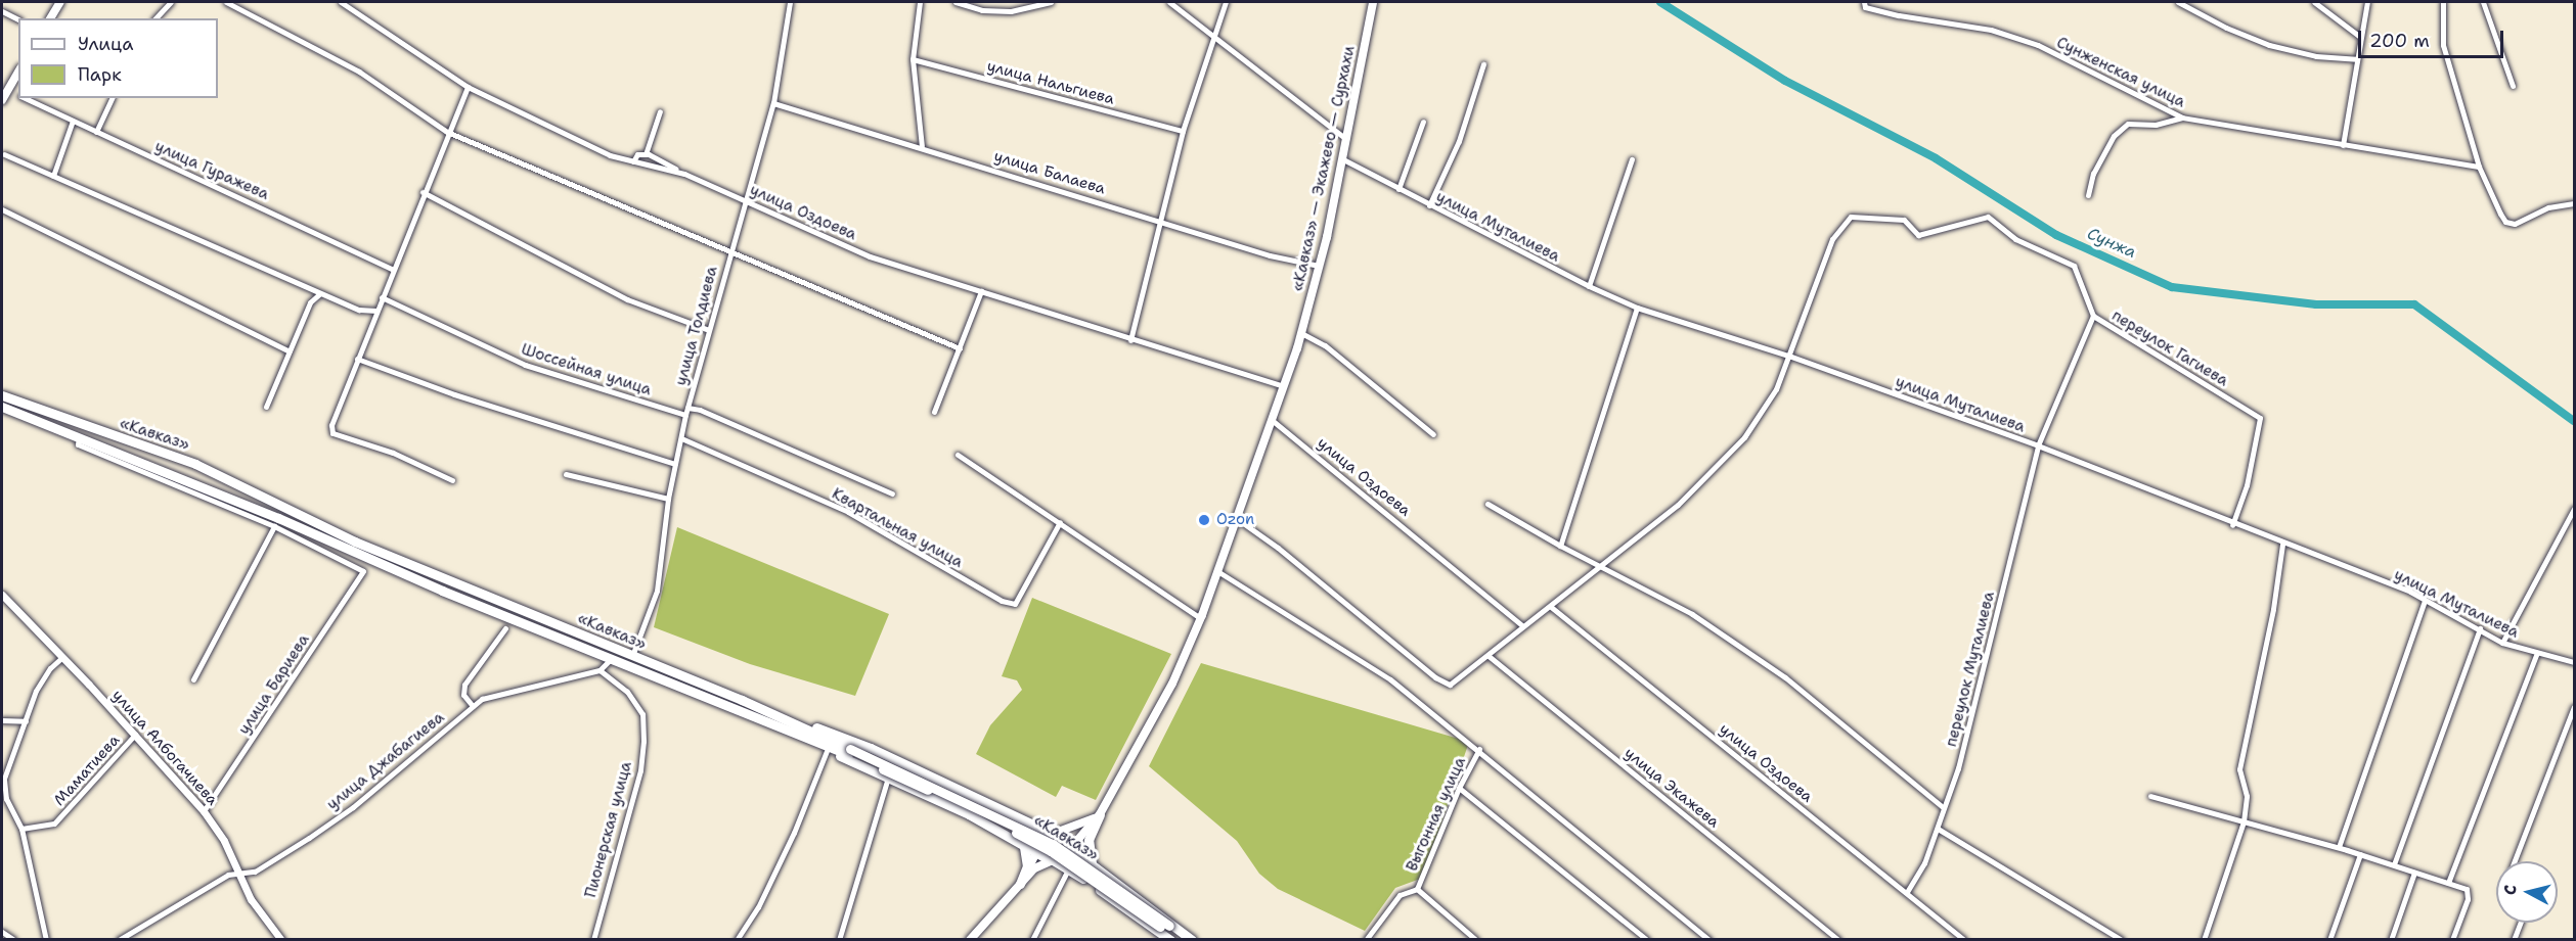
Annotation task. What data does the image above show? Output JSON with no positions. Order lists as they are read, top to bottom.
{
  "streets": {
    "highway": ["«Кавказ»"],
    "main road": ["«Кавказ» — Экажево — Сурхахи"],
    "street": [
      "Сунженская улица",
      "улица Нальгиева",
      "улица Гуражева",
      "улица Балаева",
      "улица Оздоева",
      "улица Муталиева",
      "улица Толдиева",
      "переулок Гагиева",
      "Шоссейная улица",
      "Квартальная улица",
      "переулок Муталиева",
      "улица Бариева",
      "улица Албогачиева",
      "улица Джабагиева",
      "Маматиева",
      "улица Экажева",
      "Выгонная улица",
      "Пионерская улица"
    ]
  },
  "crossings": [
    ["«Кавказ» — Экажево — Сурхахи", "улица Балаева"],
    ["«Кавказ» — Экажево — Сурхахи", "улица Оздоева"],
    ["«Кавказ» — Экажево — Сурхахи", "улица Муталиева"],
    ["улица Балаева", "улица Толдиева"],
    ["улица Оздоева", "улица Толдиева"],
    ["улица Оздоева", "переулок Муталиева"],
    ["улица Муталиева", "переулок Гагиева"],
    ["улица Муталиева", "переулок Муталиева"],
    ["улица Толдиева", "Шоссейная улица"],
    ["улица Толдиева", "«Кавказ»"],
    ["улица Толдиева", "Квартальная улица"],
    ["переулок Гагиева", "переулок Муталиева"],
    ["улица Бариева", "улица Албогачиева"],
    ["улица Албогачиева", "улица Джабагиева"],
    ["улица Албогачиева", "Маматиева"],
    ["улица Джабагиева", "Пионерская улица"]
  ],
  "water": ["Сунжа"],
  "places": ["Ozon"],
  "legend": ["Улица", "Парк"],
  "scale_bar": "200 m",
  "north": "left"
}
